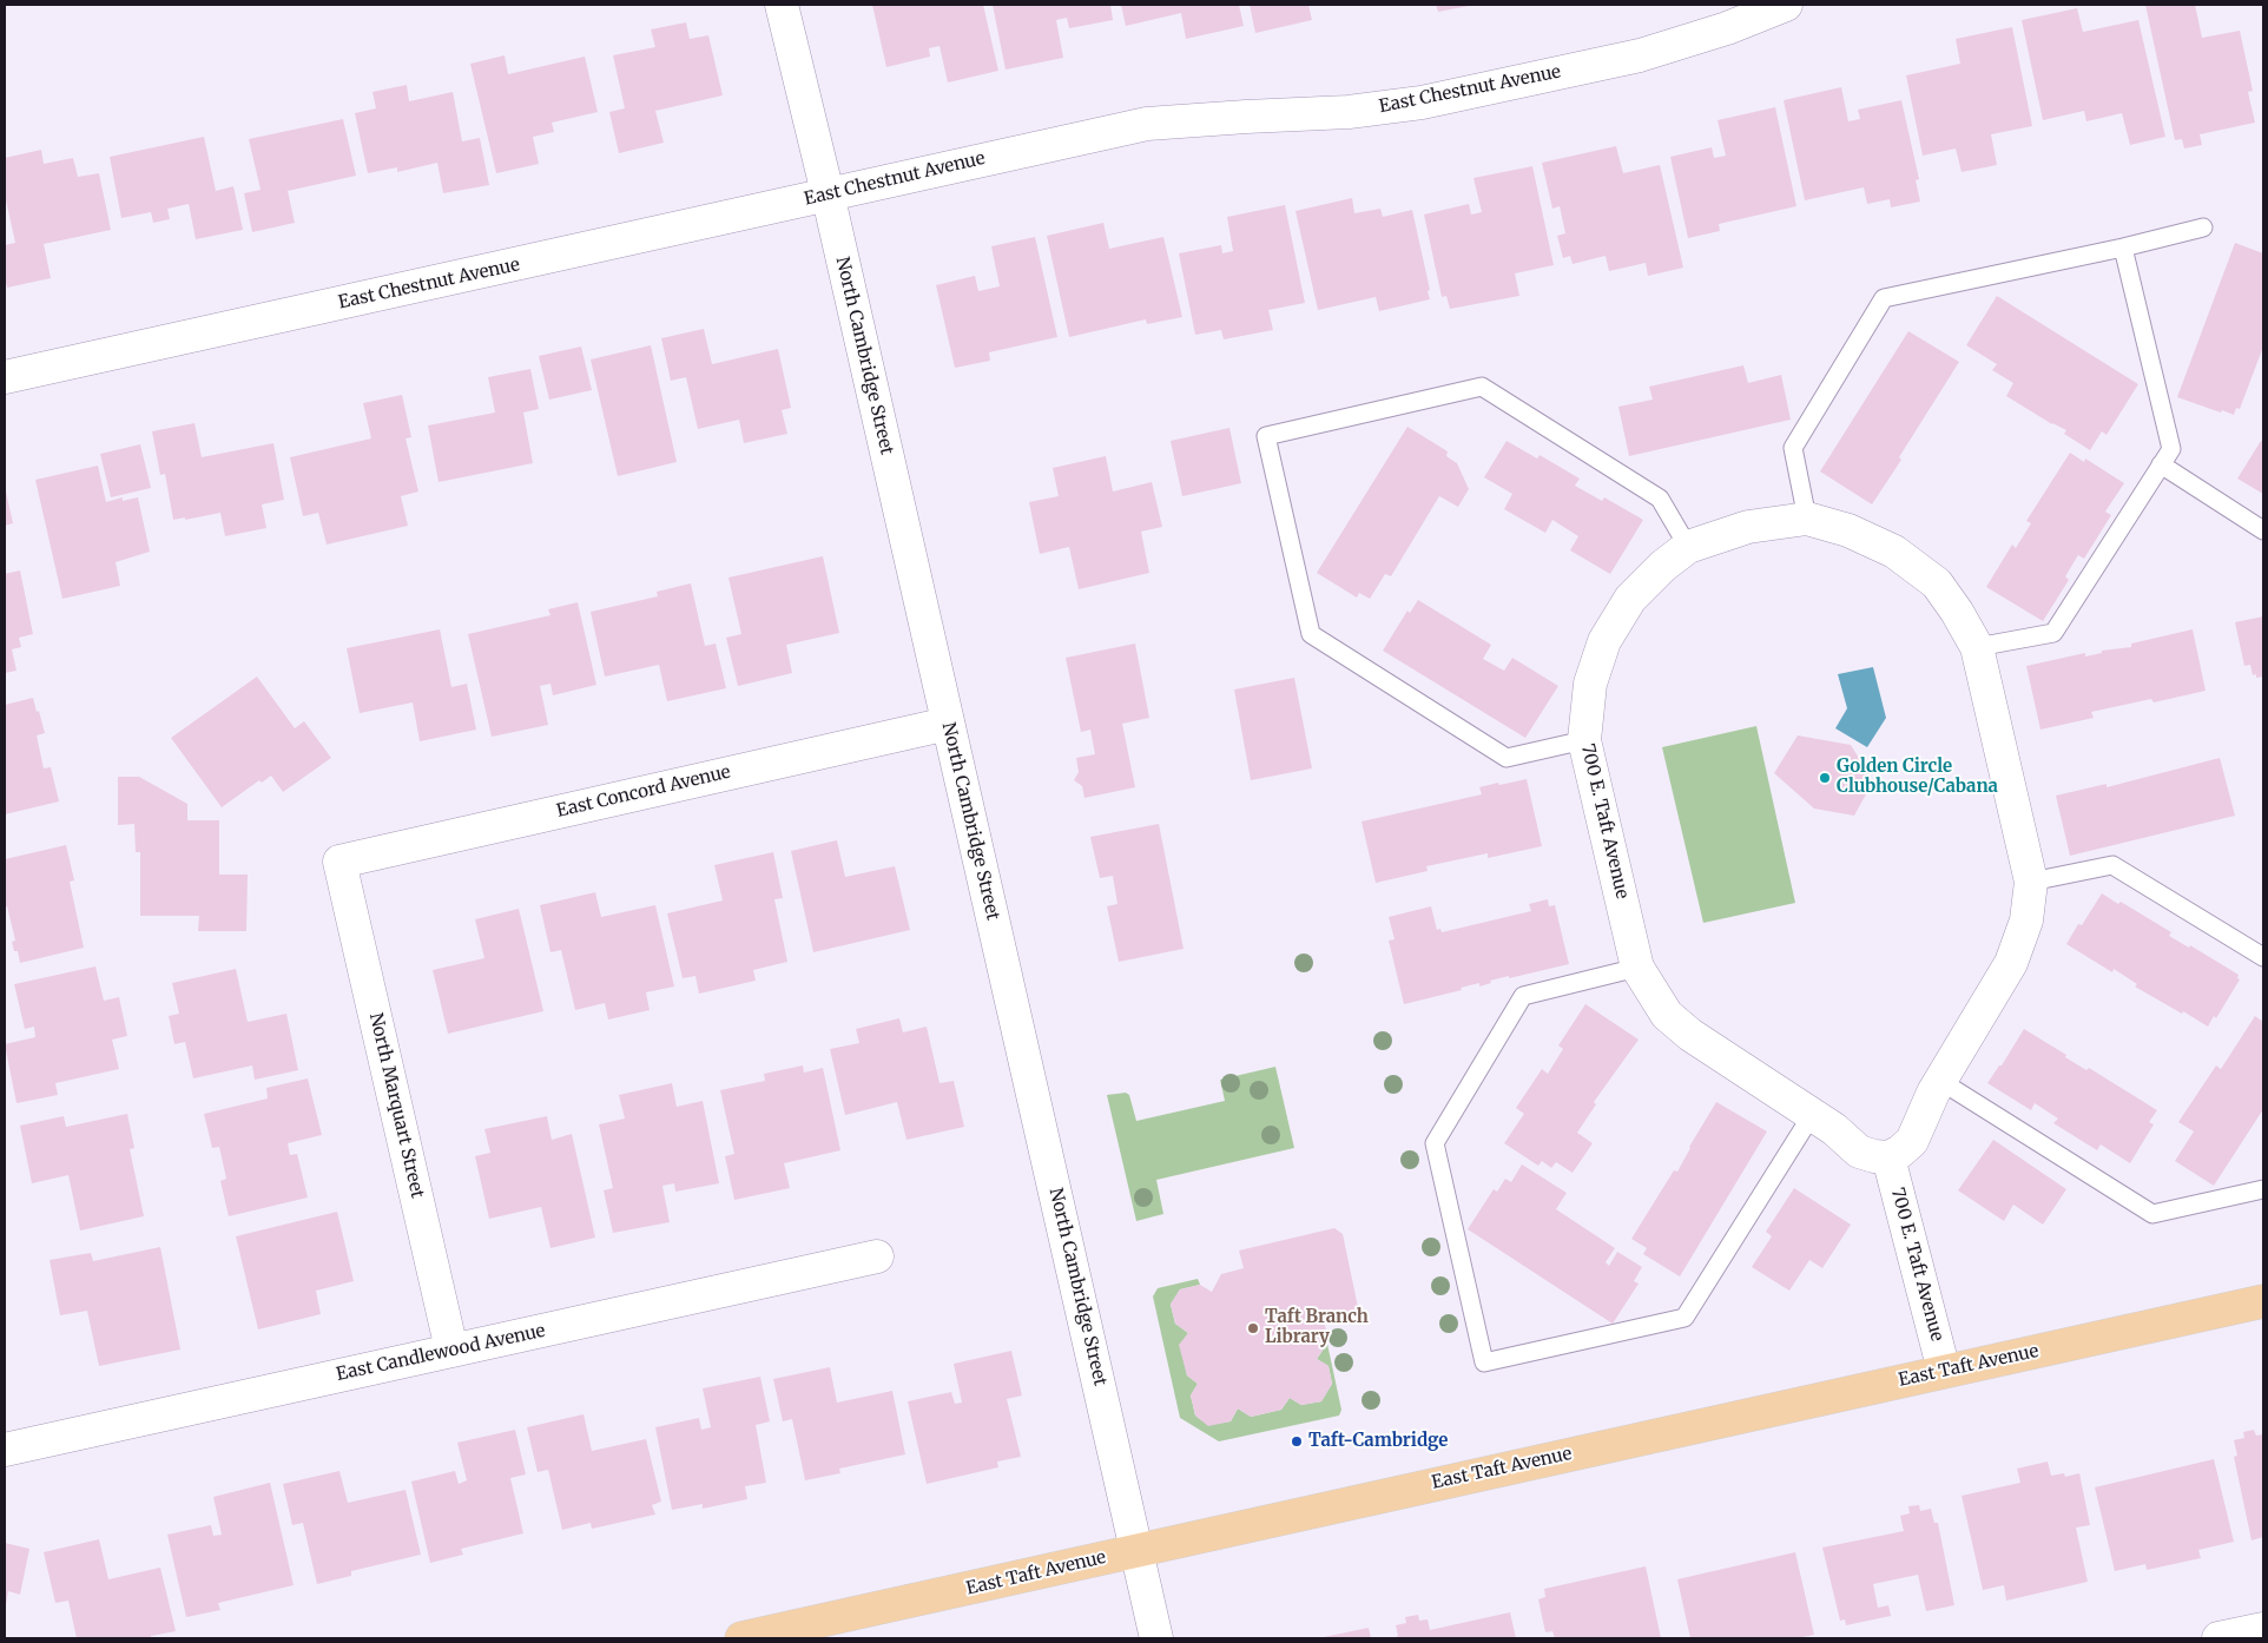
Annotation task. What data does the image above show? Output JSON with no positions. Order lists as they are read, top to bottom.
{
  "streets": {
    "main road": ["East Taft Avenue"],
    "street": [
      "East Chestnut Avenue",
      "North Cambridge Street",
      "East Concord Avenue",
      "700 E. Taft Avenue",
      "North Marquart Street",
      "East Candlewood Avenue"
    ]
  },
  "crossings": [
    ["East Chestnut Avenue", "North Cambridge Street"],
    ["North Cambridge Street", "East Concord Avenue"],
    ["North Cambridge Street", "East Taft Avenue"],
    ["East Concord Avenue", "North Marquart Street"],
    ["700 E. Taft Avenue", "East Taft Avenue"],
    ["North Marquart Street", "East Candlewood Avenue"]
  ],
  "places": ["Golden Circle Clubhouse/Cabana", "Taft Branch Library", "Taft-Cambridge"]
}
